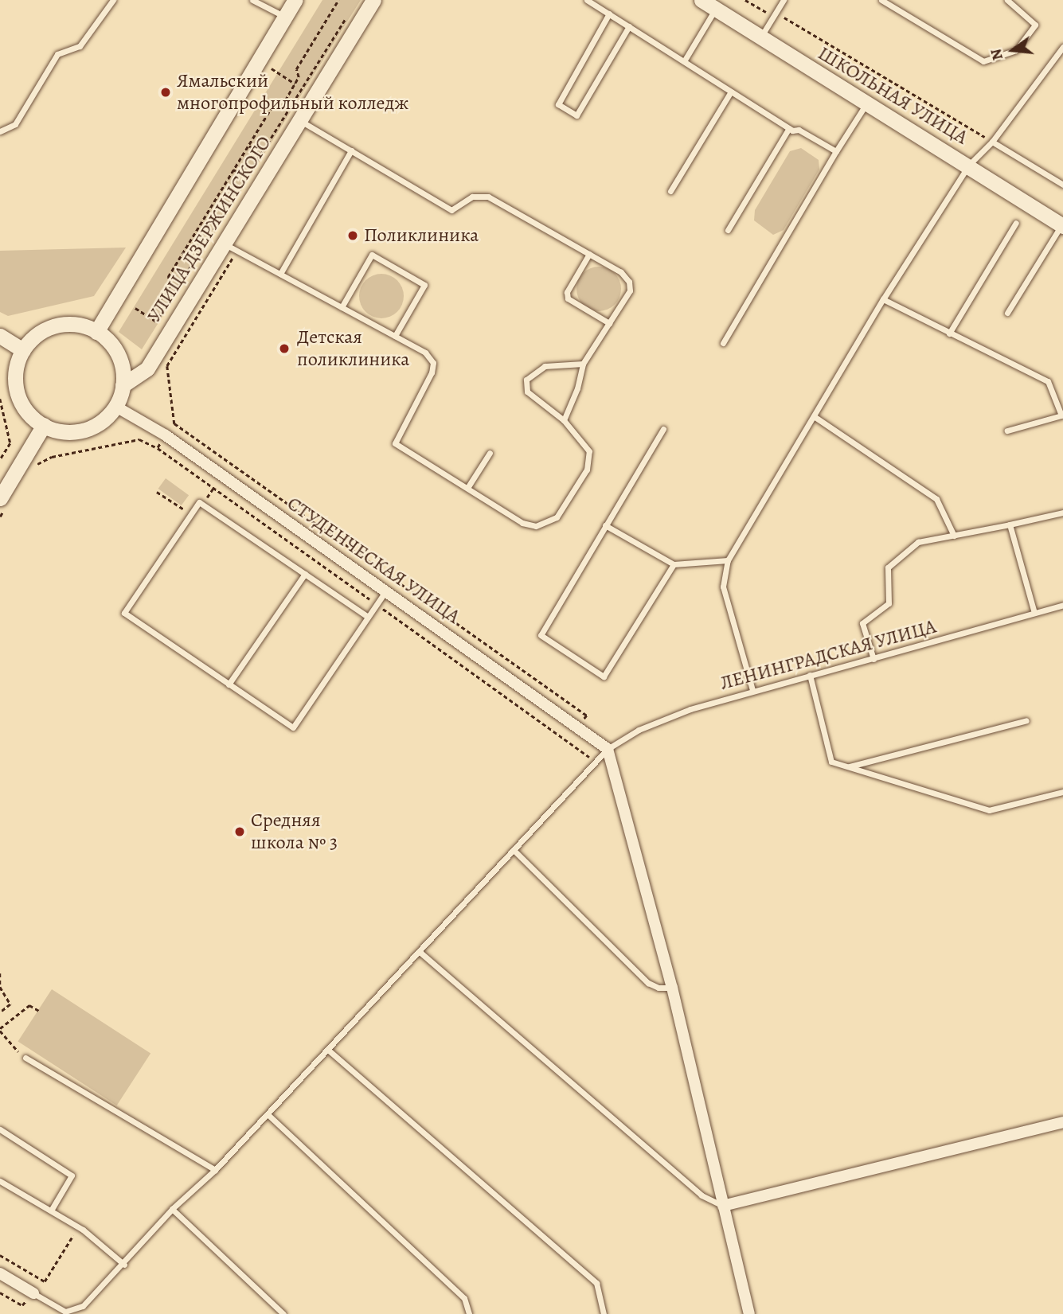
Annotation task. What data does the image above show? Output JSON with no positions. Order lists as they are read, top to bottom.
{
  "streets": {
    "street": ["ШКОЛЬНАЯ УЛИЦА", "УЛИЦА ДЗЕРЖИНСКОГО", "СТУДЕНЧЕСКАЯ УЛИЦА"],
    "lane": ["ЛЕНИНГРАДСКАЯ УЛИЦА"]
  },
  "crossings": [
    ["УЛИЦА ДЗЕРЖИНСКОГО", "СТУДЕНЧЕСКАЯ УЛИЦА"],
    ["СТУДЕНЧЕСКАЯ УЛИЦА", "ЛЕНИНГРАДСКАЯ УЛИЦА"]
  ],
  "places": [
    "Ямальский многопрофильный колледж",
    "Поликлиника",
    "Детская поликлиника",
    "Средняя школа № 3"
  ],
  "north": "left"
}
